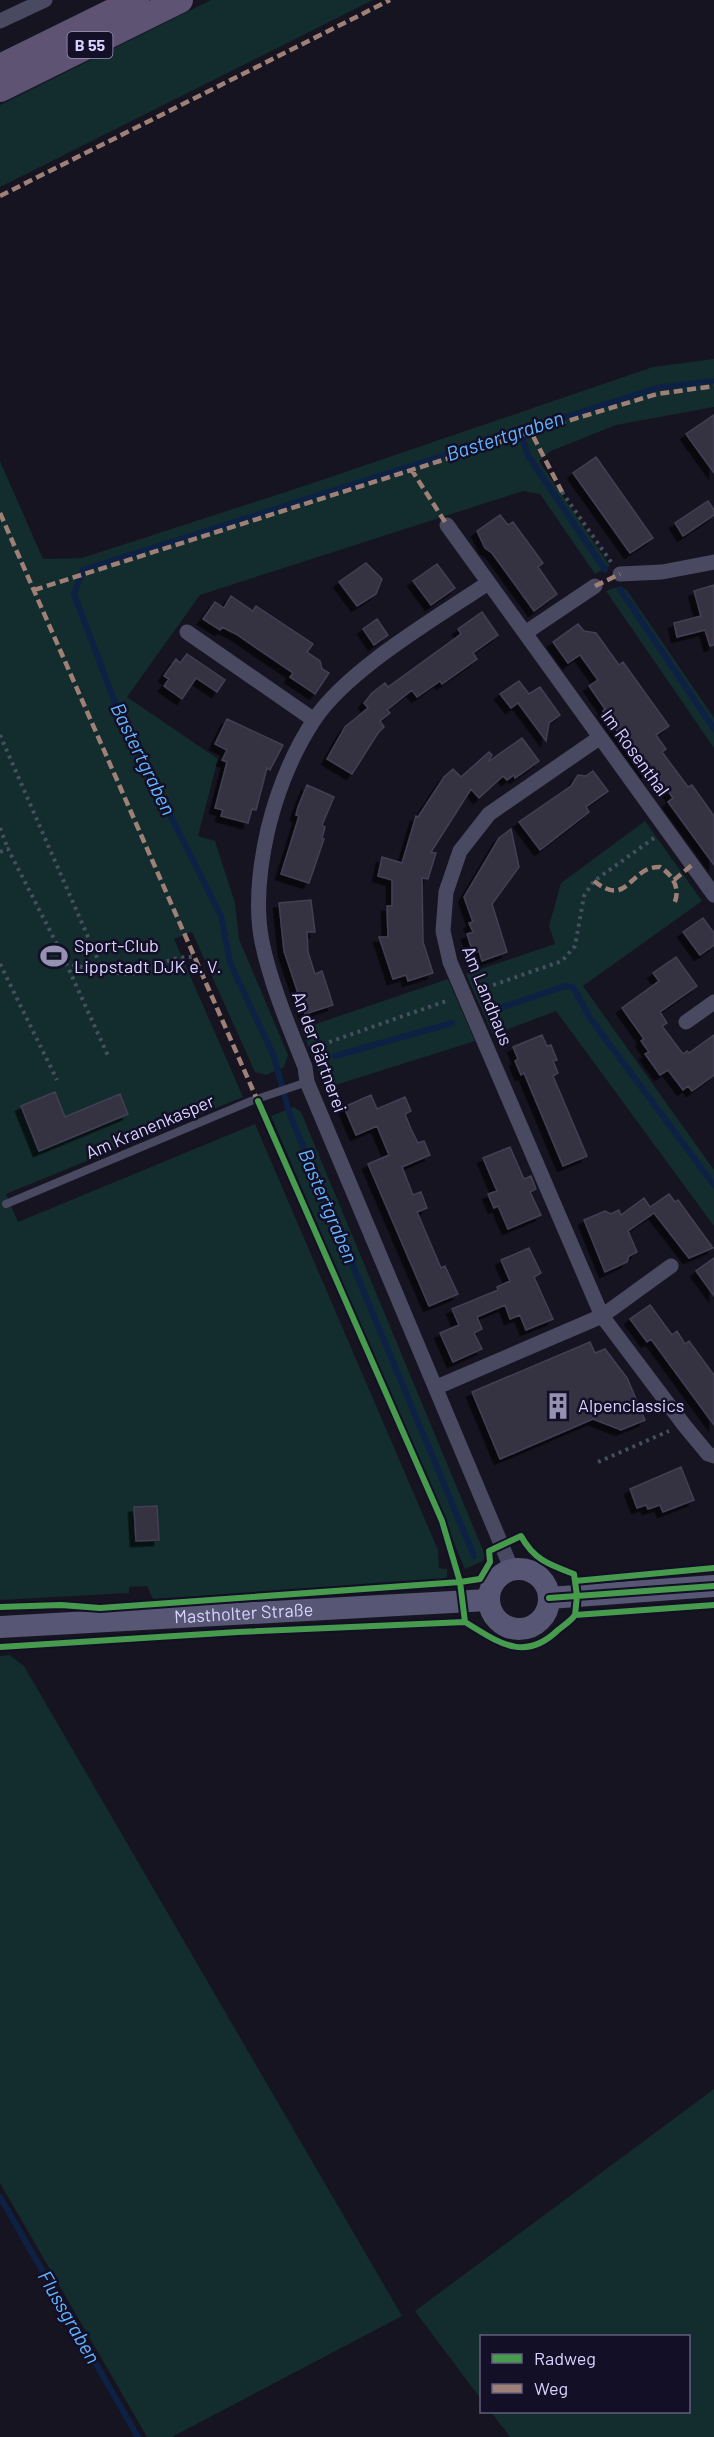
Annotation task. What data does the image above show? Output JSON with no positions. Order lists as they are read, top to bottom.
{
  "streets": {
    "main road": ["B 55"],
    "street": [
      "Im Rosenthal",
      "Am Landhaus",
      "An der Gärtnerei",
      "Mastholter Straße"
    ],
    "lane": ["Am Kranenkasper"]
  },
  "crossings": [
    ["Im Rosenthal", "Am Landhaus"],
    ["Im Rosenthal", "An der Gärtnerei"],
    ["An der Gärtnerei", "Am Kranenkasper"],
    ["An der Gärtnerei", "Mastholter Straße"]
  ],
  "water": ["Bastertgraben", "Flussgraben"],
  "places": {
    "sports": ["Sport-Club Lippstadt DJK e. V."],
    "building": ["Alpenclassics"]
  },
  "legend": ["Radweg", "Weg"]
}
